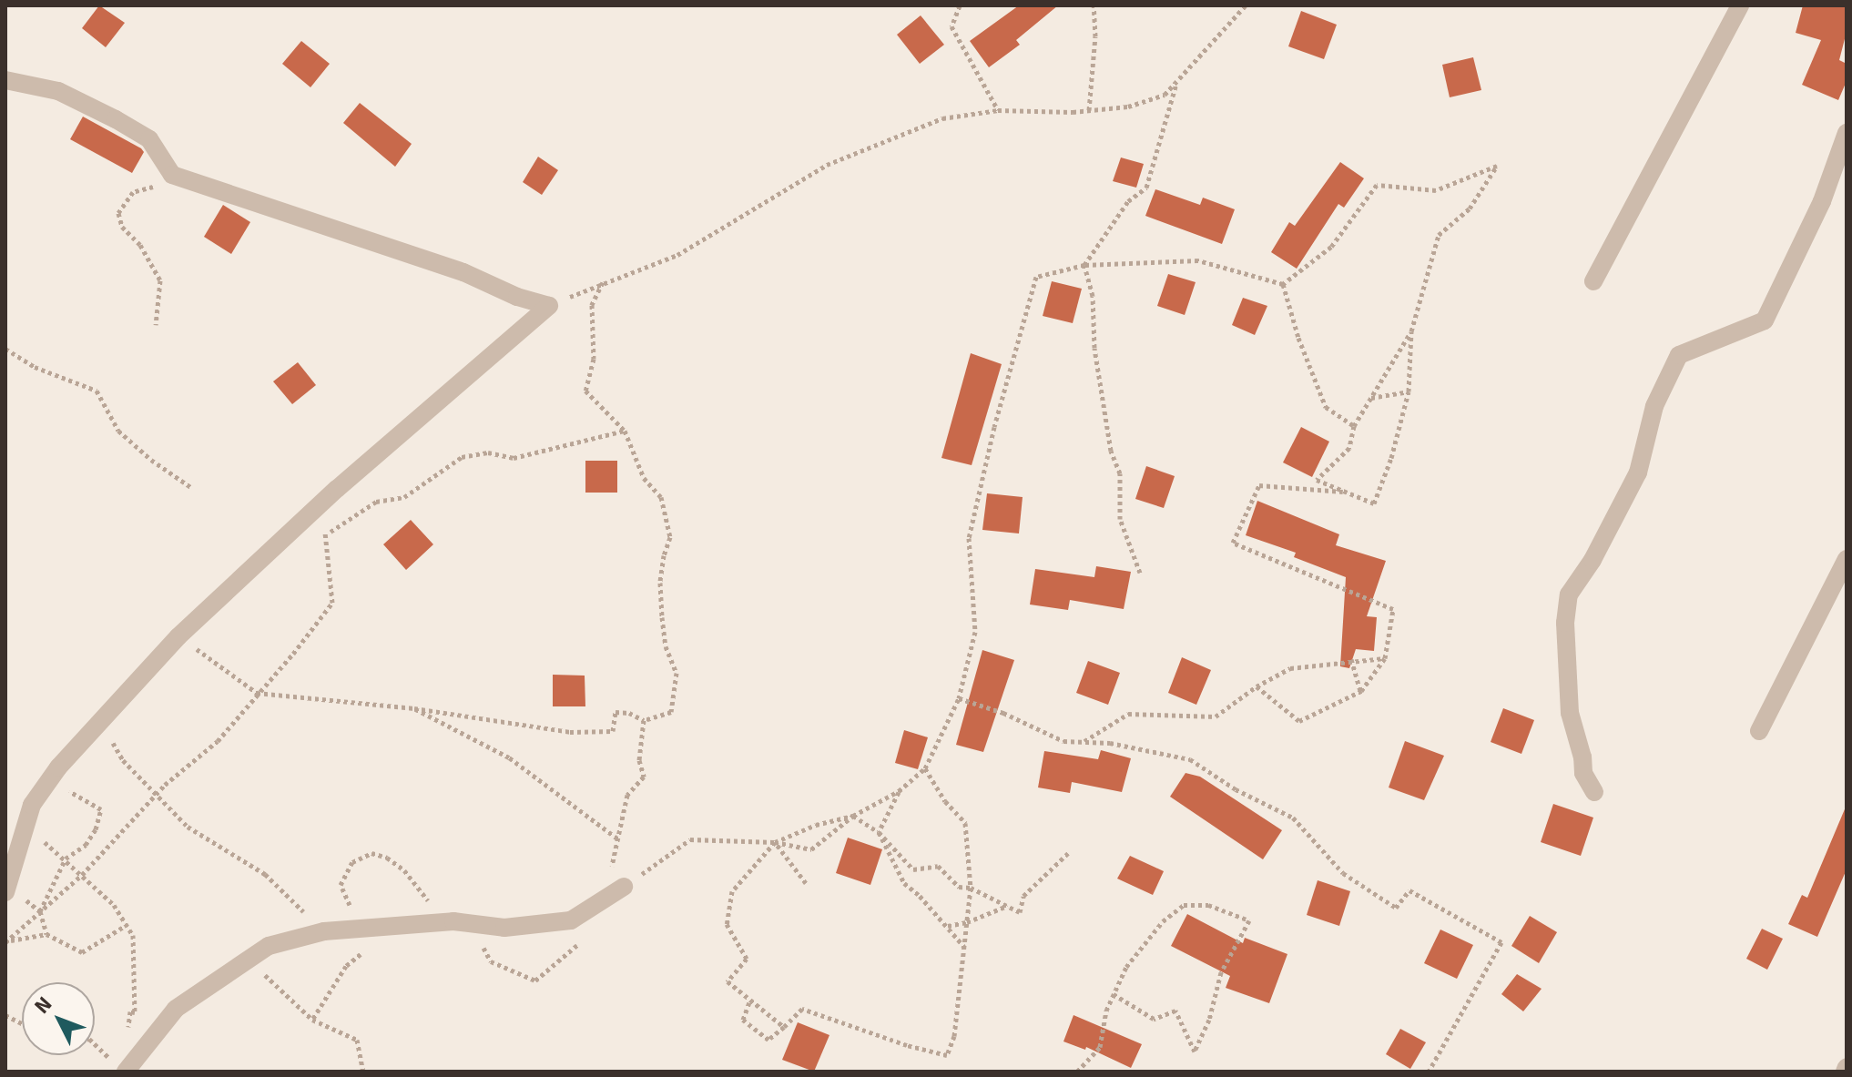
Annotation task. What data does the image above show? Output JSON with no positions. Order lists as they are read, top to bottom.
{
  "north": "top left"
}
